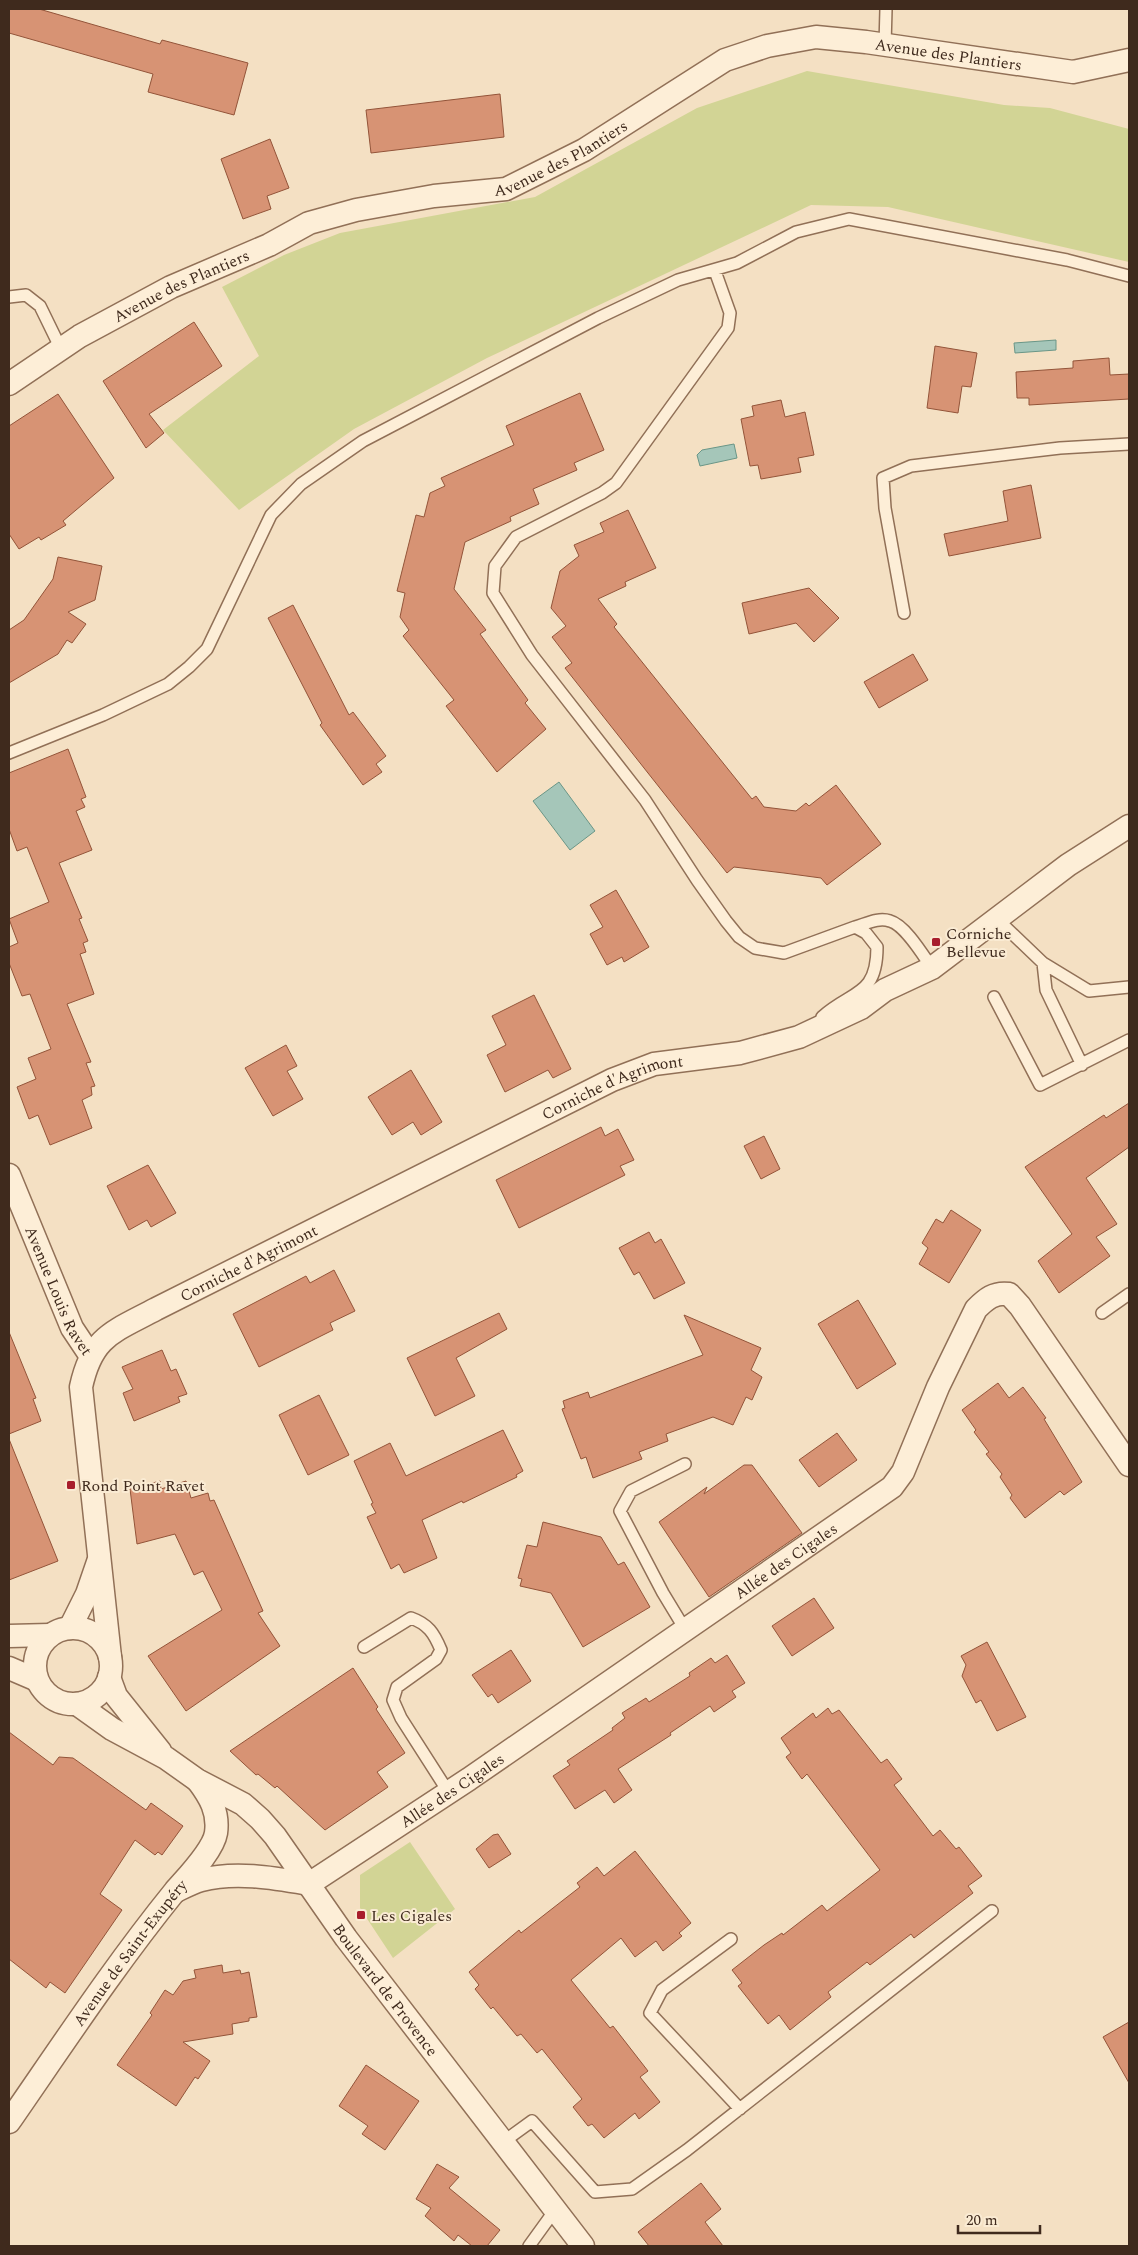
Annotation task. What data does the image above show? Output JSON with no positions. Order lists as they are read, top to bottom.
{
  "streets": {
    "street": [
      "Avenue des Plantiers",
      "Corniche d'Agrimont",
      "Avenue Louis Ravet",
      "Allée des Cigales",
      "Avenue de Saint-Exupéry",
      "Boulevard de Provence"
    ]
  },
  "crossings": [
    ["Corniche d'Agrimont", "Avenue Louis Ravet"],
    ["Avenue Louis Ravet", "Boulevard de Provence"],
    ["Allée des Cigales", "Boulevard de Provence"],
    ["Avenue de Saint-Exupéry", "Boulevard de Provence"]
  ],
  "places": {
    "transit": ["Corniche Bellevue", "Rond Point Ravet", "Les Cigales"]
  },
  "scale_bar": "20 m"
}
